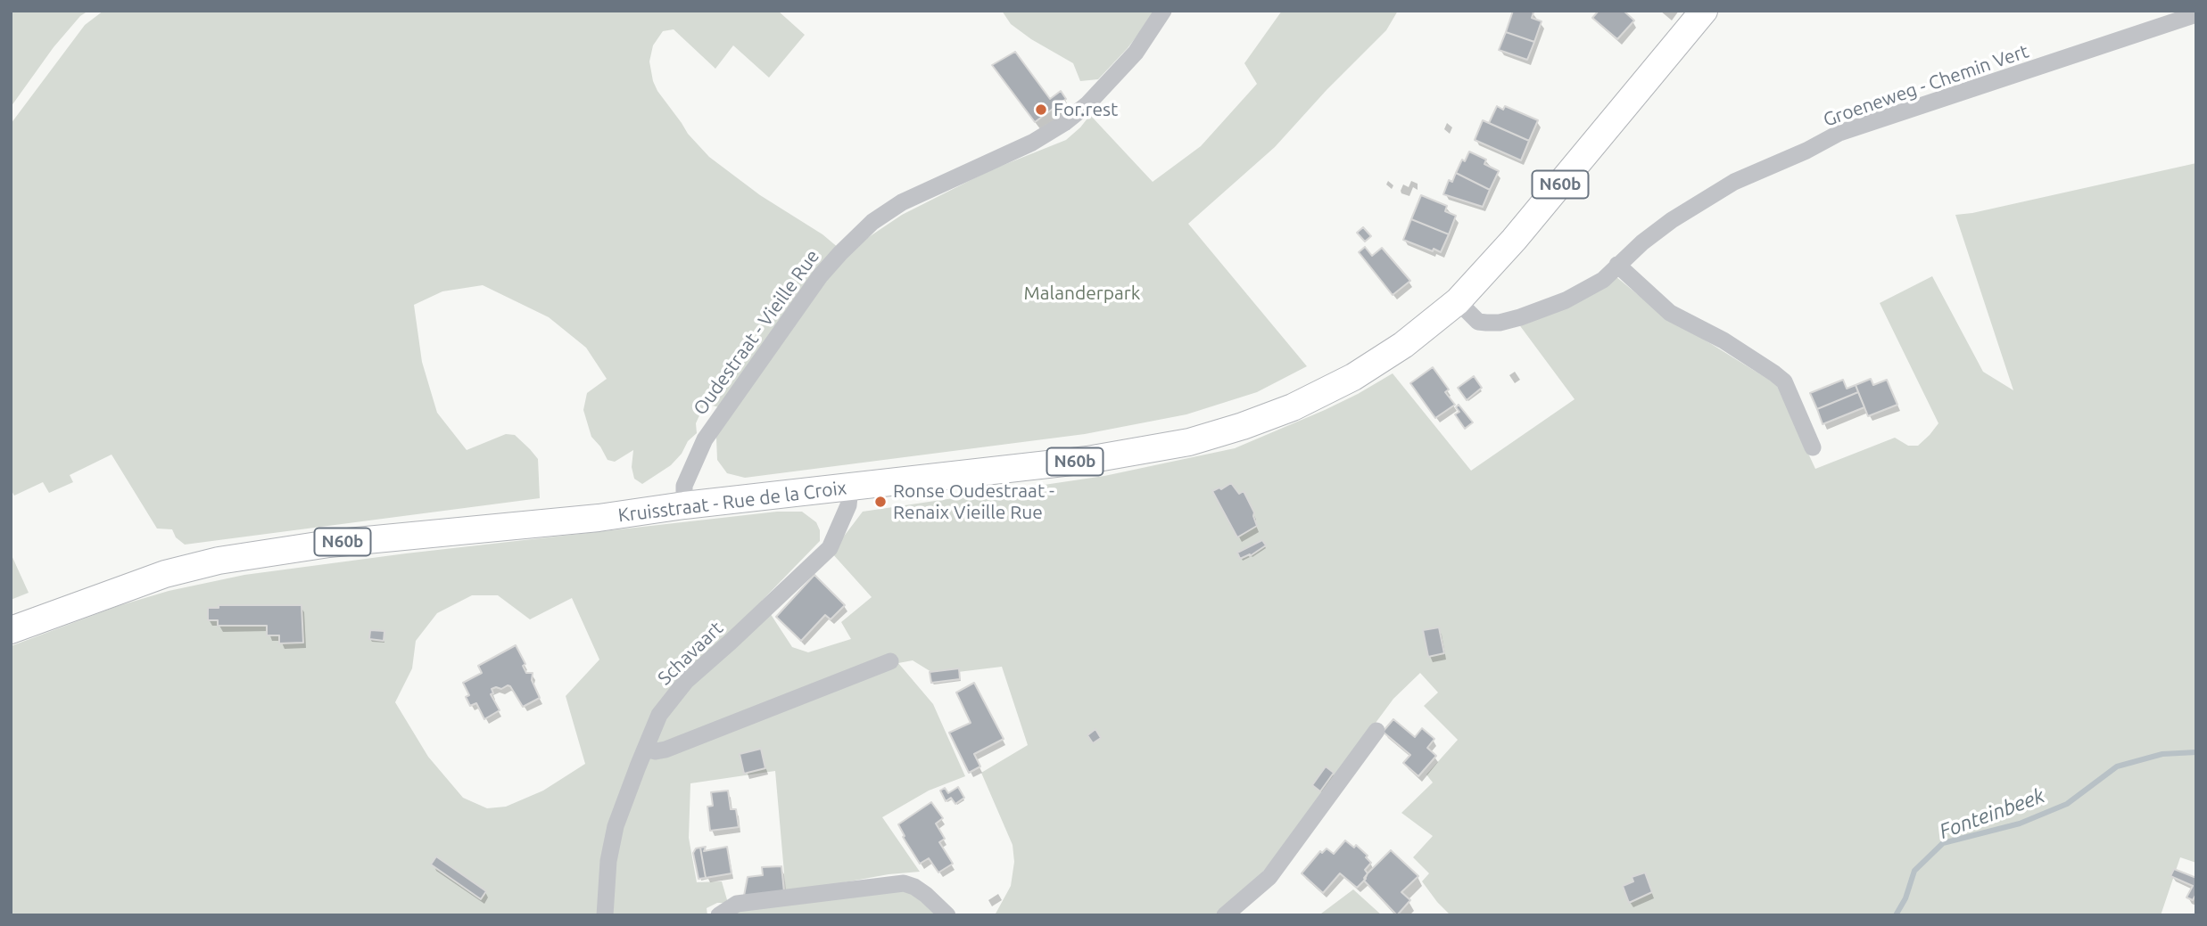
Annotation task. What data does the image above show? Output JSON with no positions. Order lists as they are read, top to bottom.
{
  "streets": {
    "main road": ["N60b", "Kruisstraat - Rue de la Croix"],
    "street": ["Groeneweg - Chemin Vert", "Oudestraat - Vieille Rue", "Schavaart"]
  },
  "crossings": [
    ["Groeneweg - Chemin Vert", "Kruisstraat - Rue de la Croix"],
    ["Oudestraat - Vieille Rue", "Kruisstraat - Rue de la Croix"],
    ["Kruisstraat - Rue de la Croix", "Schavaart"]
  ],
  "water": ["Fonteinbeek"],
  "parks": ["Malanderpark"],
  "places": ["For.rest", "Ronse Oudestraat - Renaix Vieille Rue"]
}
